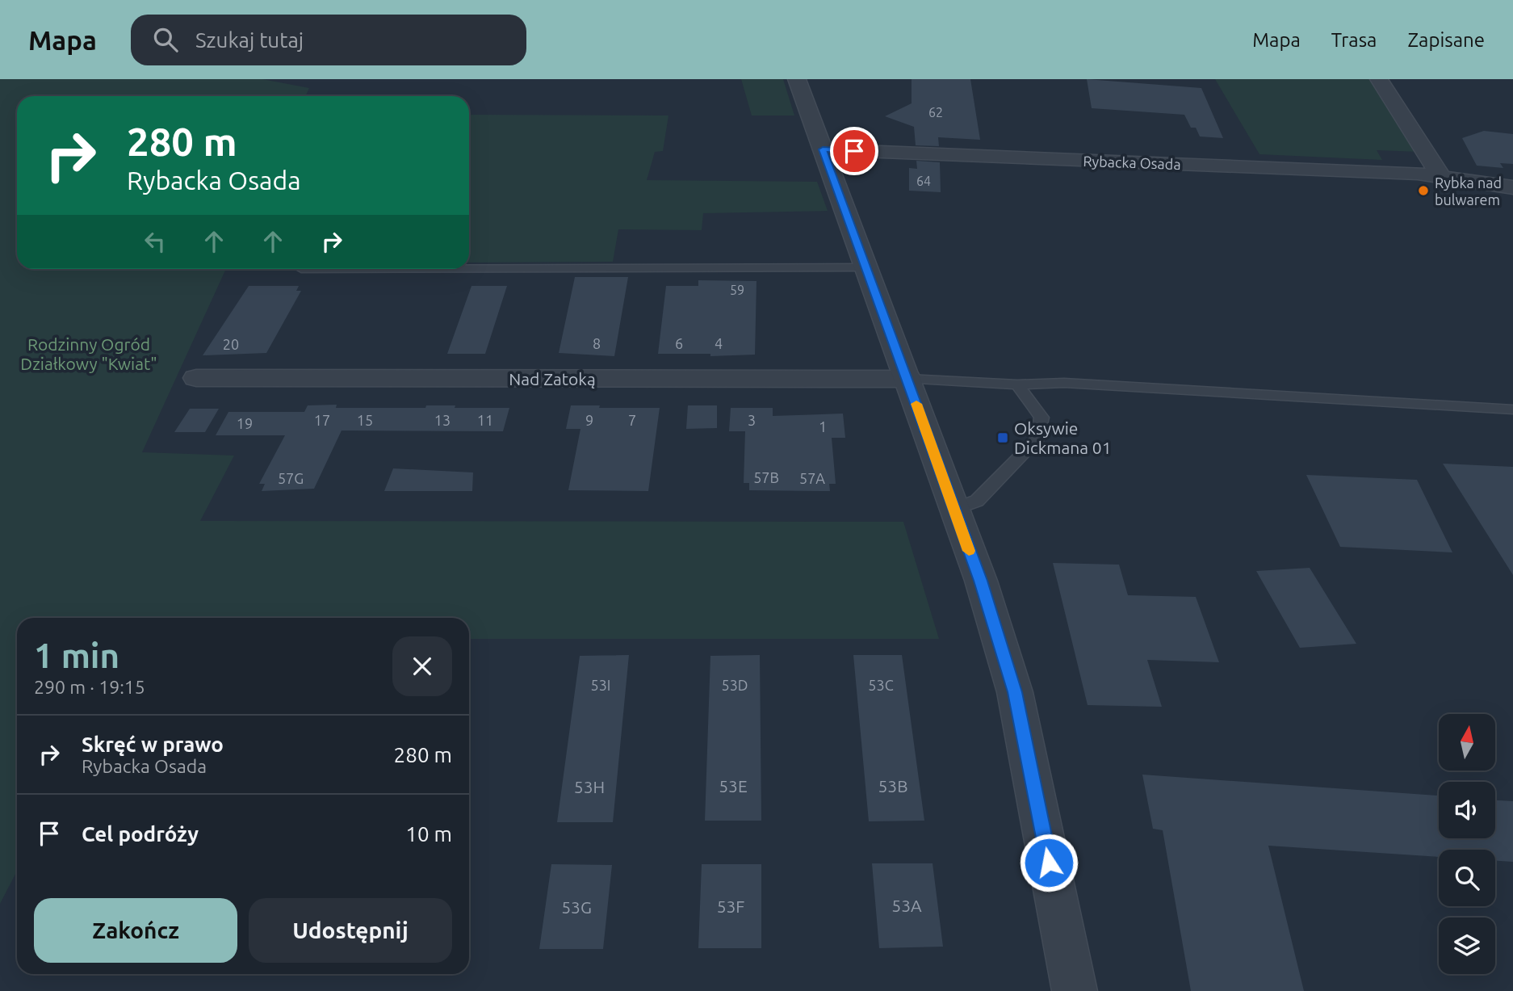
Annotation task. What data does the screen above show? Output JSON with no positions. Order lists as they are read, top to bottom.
{
  "streets": {
    "street": ["Rybacka Osada", "Nad Zatoką"]
  },
  "parks": ["Rodzinny Ogród Działkowy \"Kwiat\""],
  "places": {
    "other": ["Rybka nad bulwarem"],
    "transit": ["Oksywie Dickmana 01"]
  },
  "house_numbers": [
    "62",
    "64",
    "59",
    "8",
    "6",
    "4",
    "20",
    "17",
    "15",
    "13",
    "11",
    "9",
    "7",
    "3",
    "19",
    "1",
    "57B",
    "57G",
    "57A",
    "53I",
    "53D",
    "53C",
    "53E",
    "53B",
    "53H",
    "53A",
    "53F",
    "53G"
  ],
  "north": "top",
  "page": {
    "header": "Mapa",
    "search": "Szukaj tutaj",
    "nav": ["Mapa", "Trasa", "Zapisane"],
    "turn": ["280 m", "Rybacka Osada"],
    "heading": ["1 min", "290 m · 19:15"],
    "list": [
      {
        "name": "Skręć w prawo",
        "note": "Rybacka Osada",
        "value": "280 m"
      },
      {
        "name": "Cel podróży",
        "value": "10 m"
      }
    ],
    "buttons": ["Zakończ", "Udostępnij"]
  }
}
